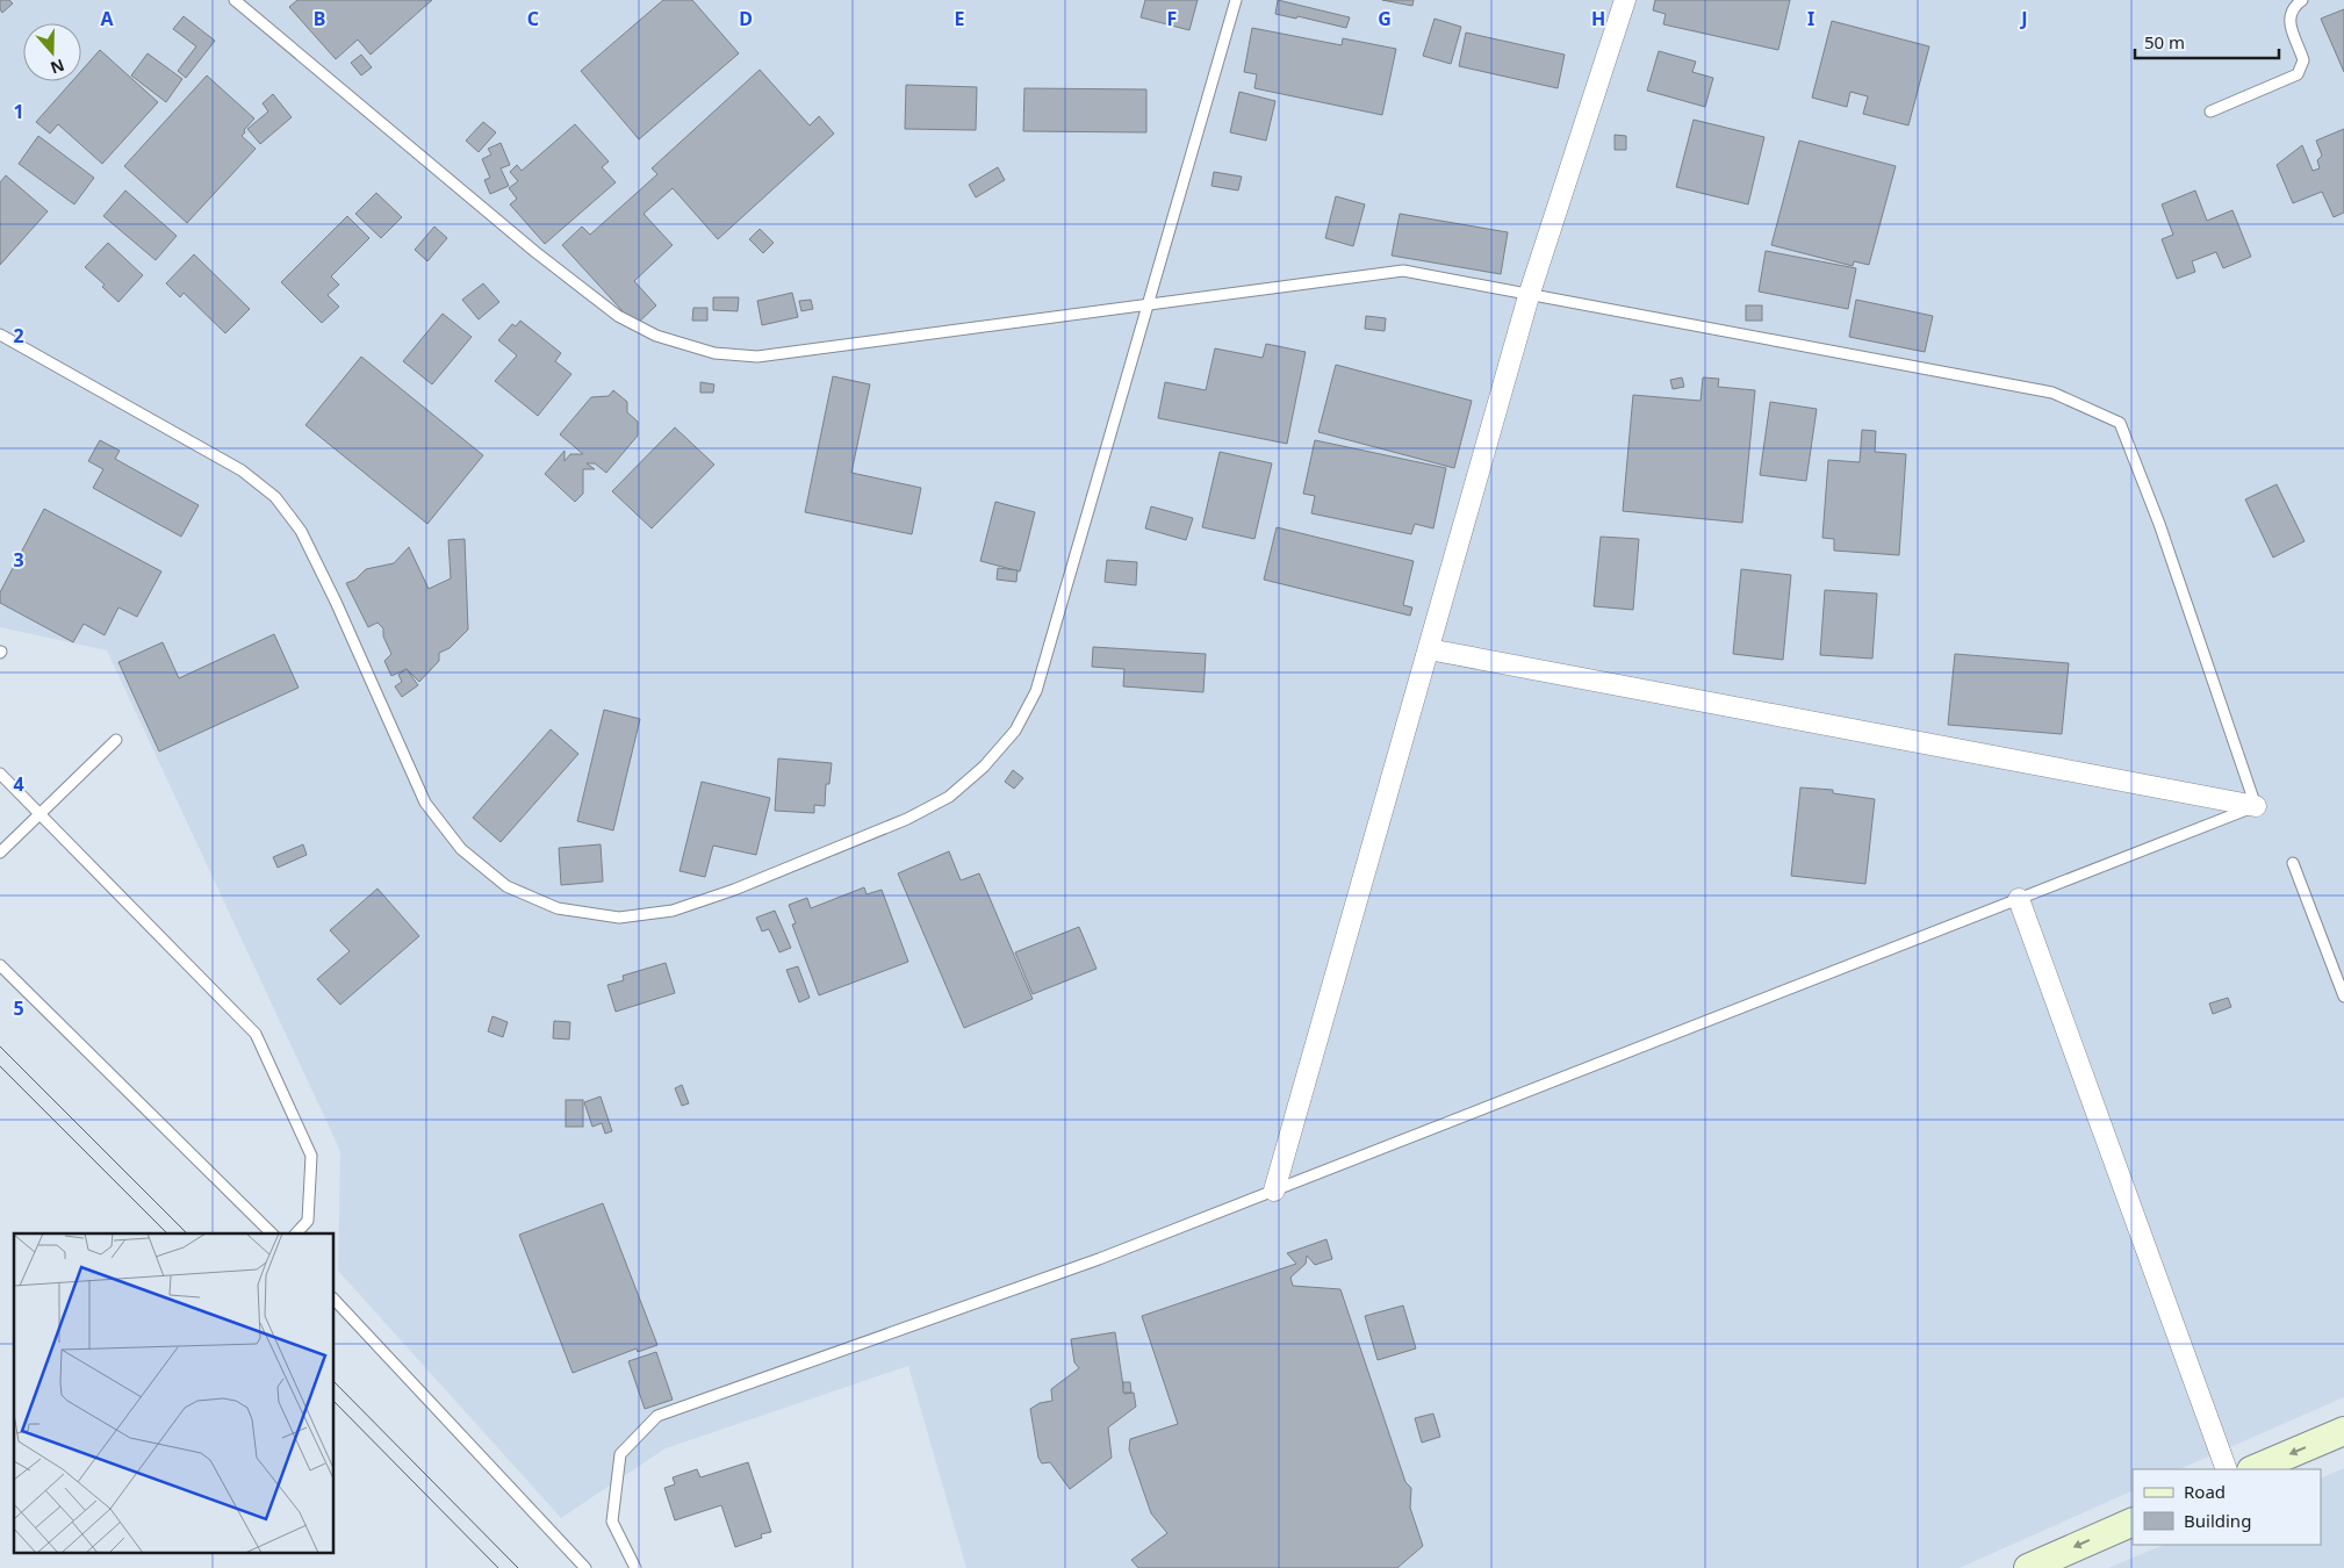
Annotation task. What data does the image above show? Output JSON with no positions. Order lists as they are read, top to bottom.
{
  "legend": ["Road", "Building"],
  "scale_bar": "50 m",
  "north": "bottom",
  "grid": {
    "columns": [
      "A",
      "B",
      "C",
      "D",
      "E",
      "F",
      "G",
      "H",
      "I",
      "J"
    ],
    "rows": [
      "1",
      "2",
      "3",
      "4",
      "5"
    ]
  }
}
